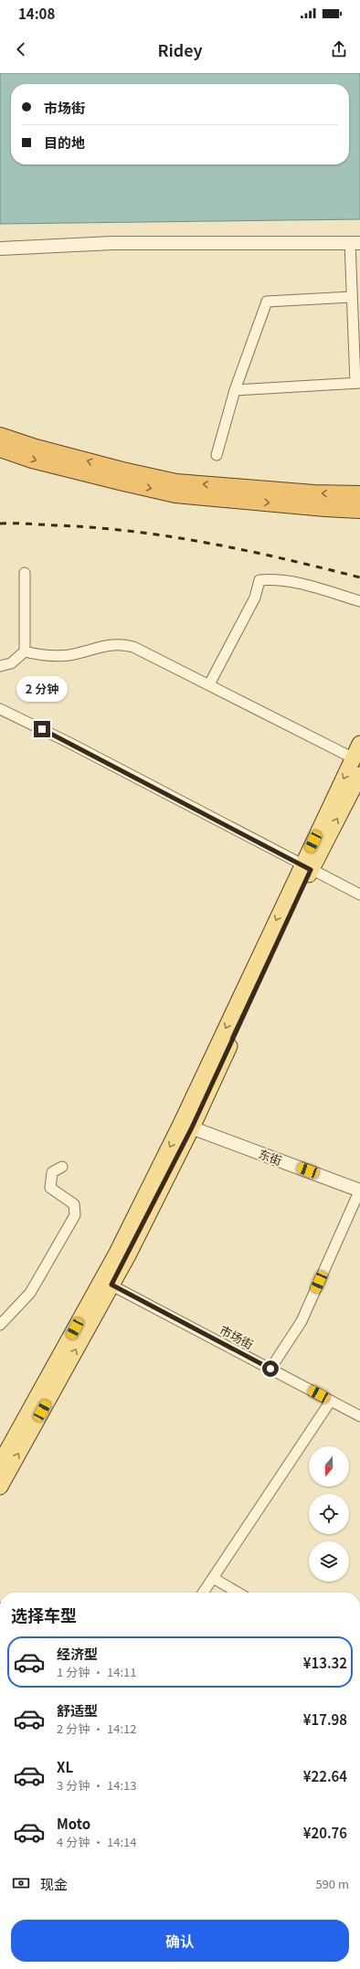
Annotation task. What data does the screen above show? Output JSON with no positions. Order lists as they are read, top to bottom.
{
  "streets": {
    "street": ["东街", "市场街"]
  },
  "north": "bottom",
  "page": {
    "status": "14:08",
    "header": "Ridey",
    "banner": ["市场街", "目的地"],
    "bubble": "2 分钟",
    "heading": "选择车型",
    "list": [
      {
        "name": "经济型",
        "note": "1 分钟 · 14:11",
        "value": "¥13.32"
      },
      {
        "name": "舒适型",
        "note": "2 分钟 · 14:12",
        "value": "¥17.98"
      },
      {
        "name": "XL",
        "note": "3 分钟 · 14:13",
        "value": "¥22.64"
      },
      {
        "name": "Moto",
        "note": "4 分钟 · 14:14",
        "value": "¥20.76"
      }
    ],
    "pay": ["现金", "590 m"],
    "buttons": "确认"
  }
}
